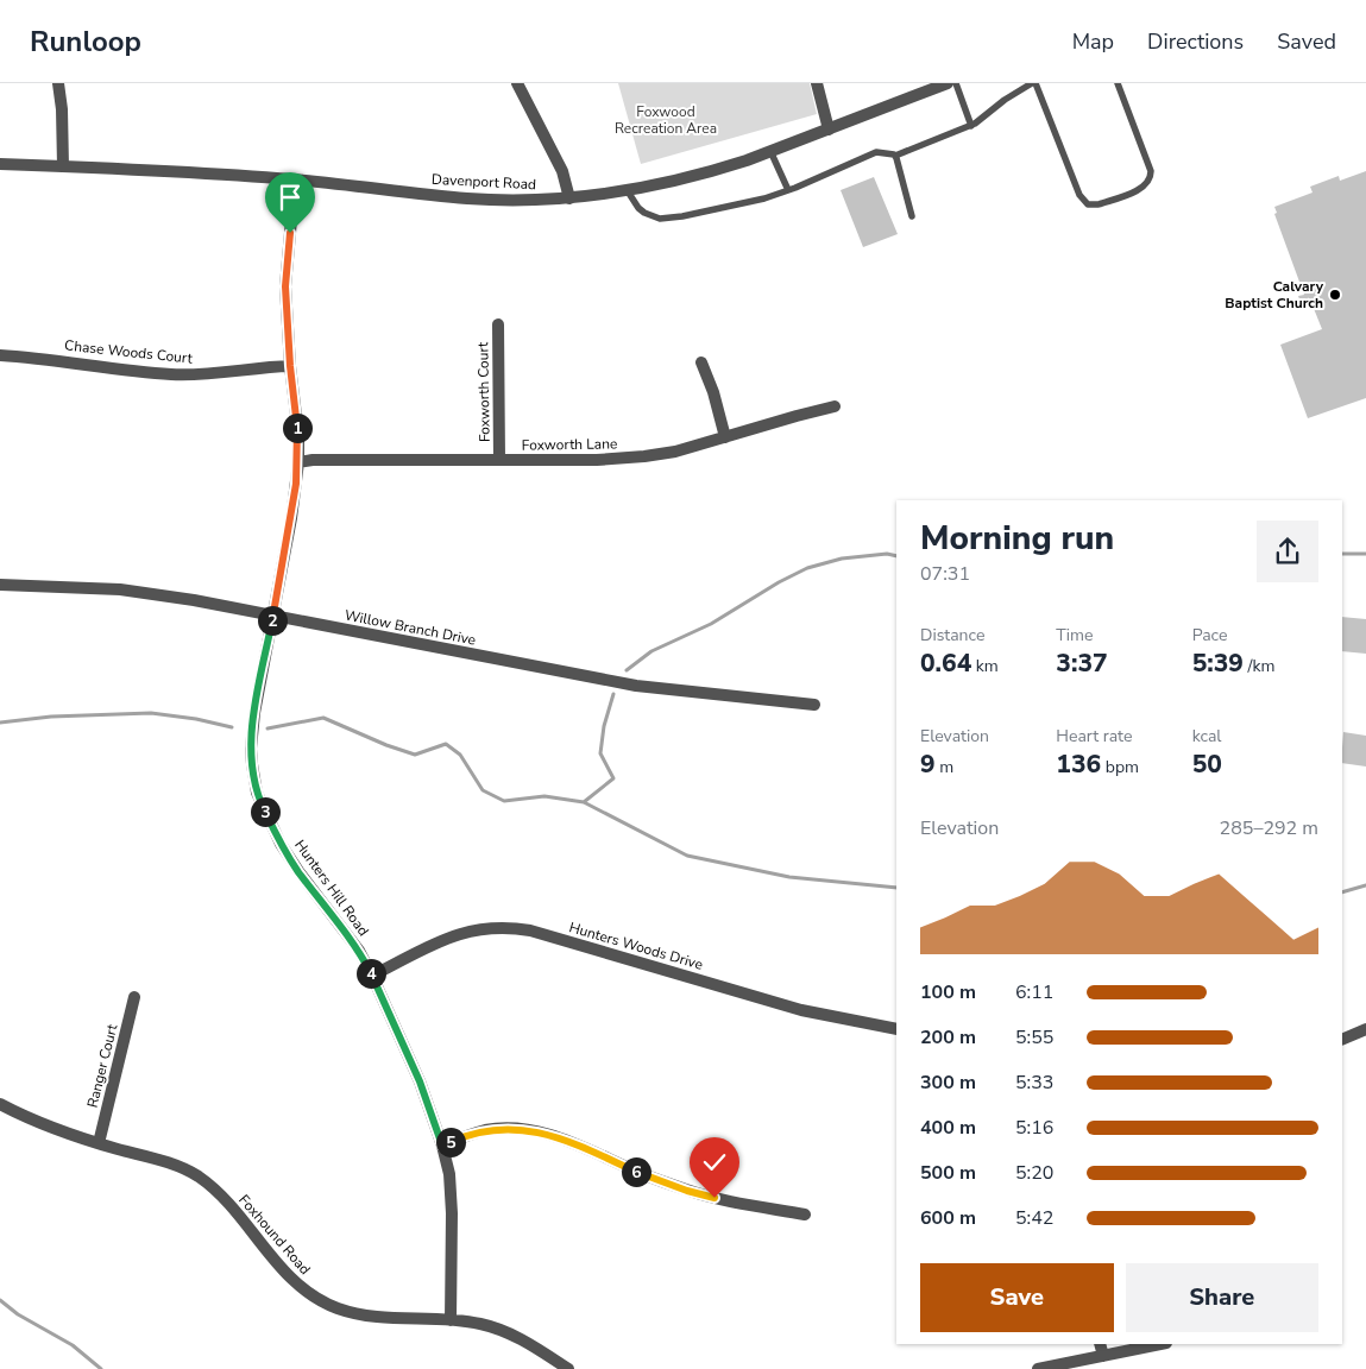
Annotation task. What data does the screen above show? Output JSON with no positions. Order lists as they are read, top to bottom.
{
  "streets": {
    "street": [
      "Davenport Road",
      "Chase Woods Court",
      "Foxworth Court",
      "Foxworth Lane",
      "Willow Branch Drive",
      "Hunters Hill Road",
      "Hunters Woods Drive",
      "Ranger Court",
      "Foxhound Road"
    ]
  },
  "crossings": [
    ["Davenport Road", "Hunters Hill Road"],
    ["Chase Woods Court", "Hunters Hill Road"],
    ["Foxworth Court", "Foxworth Lane"],
    ["Foxworth Lane", "Hunters Hill Road"],
    ["Willow Branch Drive", "Hunters Hill Road"],
    ["Hunters Hill Road", "Hunters Woods Drive"],
    ["Hunters Hill Road", "Foxhound Road"],
    ["Ranger Court", "Foxhound Road"]
  ],
  "parks": ["Foxwood Recreation Area"],
  "places": ["Calvary Baptist Church"],
  "page": {
    "header": "Runloop",
    "nav": ["Map", "Directions", "Saved"],
    "pins": [
      "1",
      "2",
      "3",
      "4",
      "5",
      "6"
    ],
    "heading": ["Morning run", "07:31"],
    "stats": [
      ["Distance", "0.64 km"],
      ["Time", "3:37"],
      ["Pace", "5:39 /km"],
      ["Elevation", "9 m"],
      ["Heart rate", "136 bpm"],
      ["kcal", "50"]
    ],
    "chart": ["Elevation", "285–292 m"],
    "list": [
      {
        "name": "100 m",
        "note": "6:11"
      },
      {
        "name": "200 m",
        "note": "5:55"
      },
      {
        "name": "300 m",
        "note": "5:33"
      },
      {
        "name": "400 m",
        "note": "5:16"
      },
      {
        "name": "500 m",
        "note": "5:20"
      },
      {
        "name": "600 m",
        "note": "5:42"
      }
    ],
    "buttons": ["Save", "Share"]
  }
}
